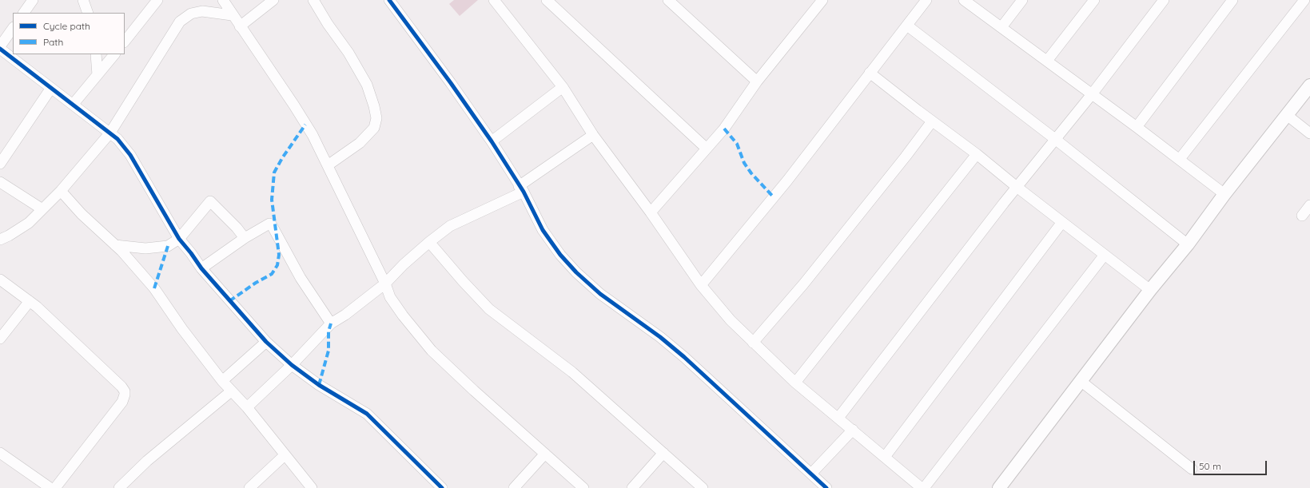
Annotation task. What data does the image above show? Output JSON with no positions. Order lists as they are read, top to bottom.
{
  "legend": ["Cycle path", "Path"],
  "scale_bar": "50 m"
}
